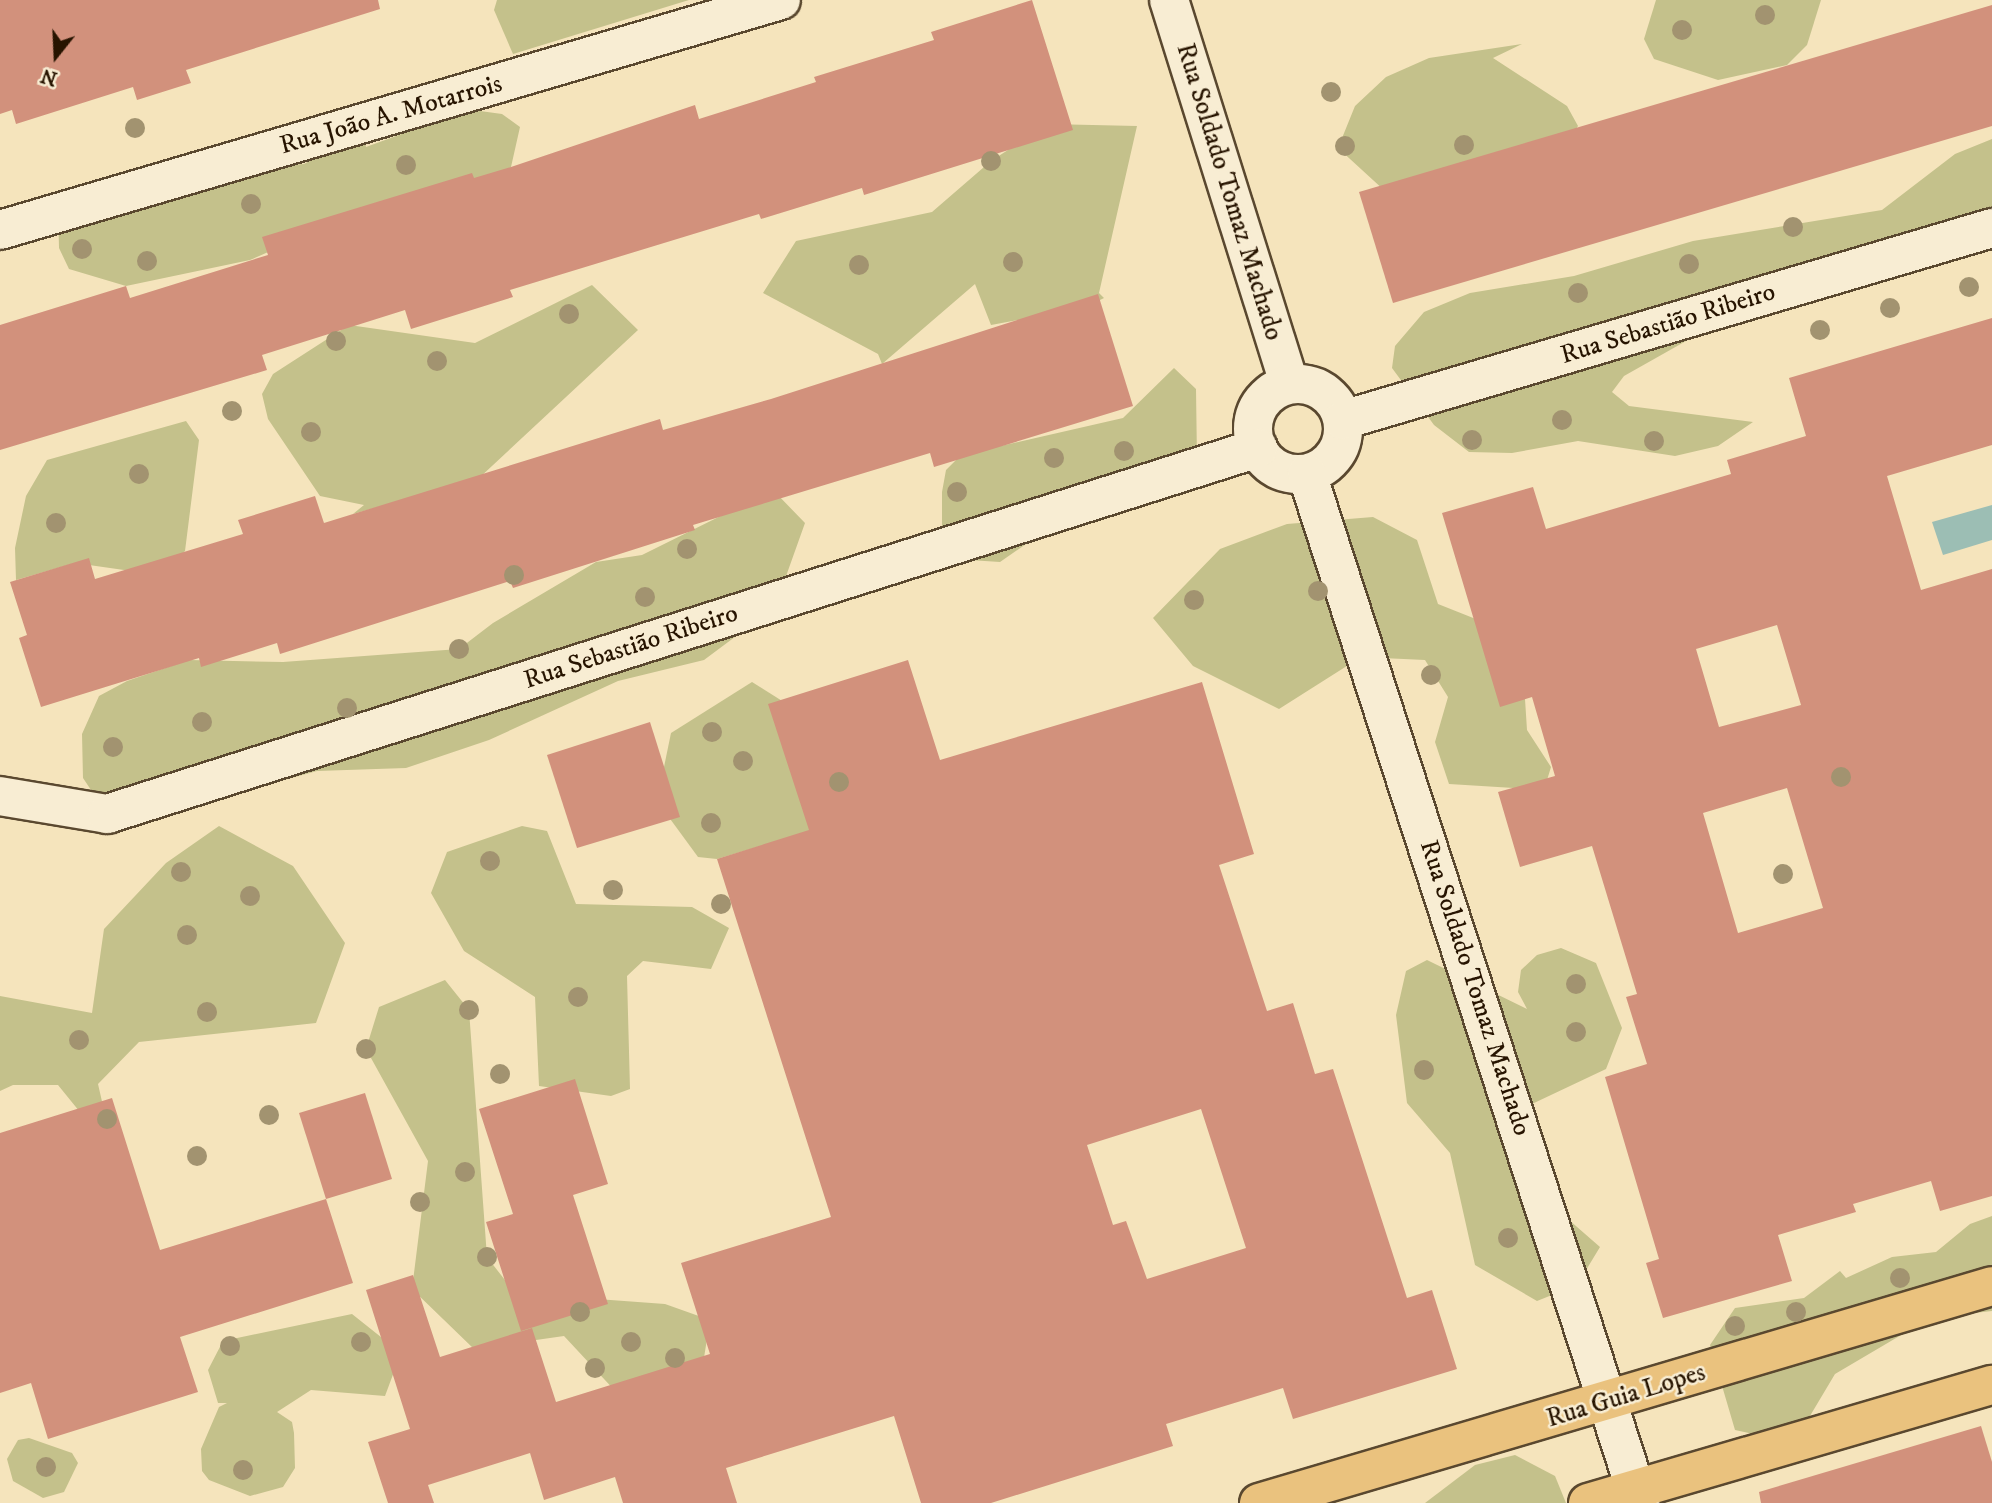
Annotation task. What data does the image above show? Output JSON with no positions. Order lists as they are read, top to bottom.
{
  "streets": {
    "main road": ["Rua Guia Lopes"],
    "street": ["Rua João A. Motarrois", "Rua Soldado Tomaz Machado", "Rua Sebastião Ribeiro"]
  },
  "crossings": [
    ["Rua Soldado Tomaz Machado", "Rua Sebastião Ribeiro"],
    ["Rua Soldado Tomaz Machado", "Rua Guia Lopes"]
  ],
  "north": "bottom"
}
